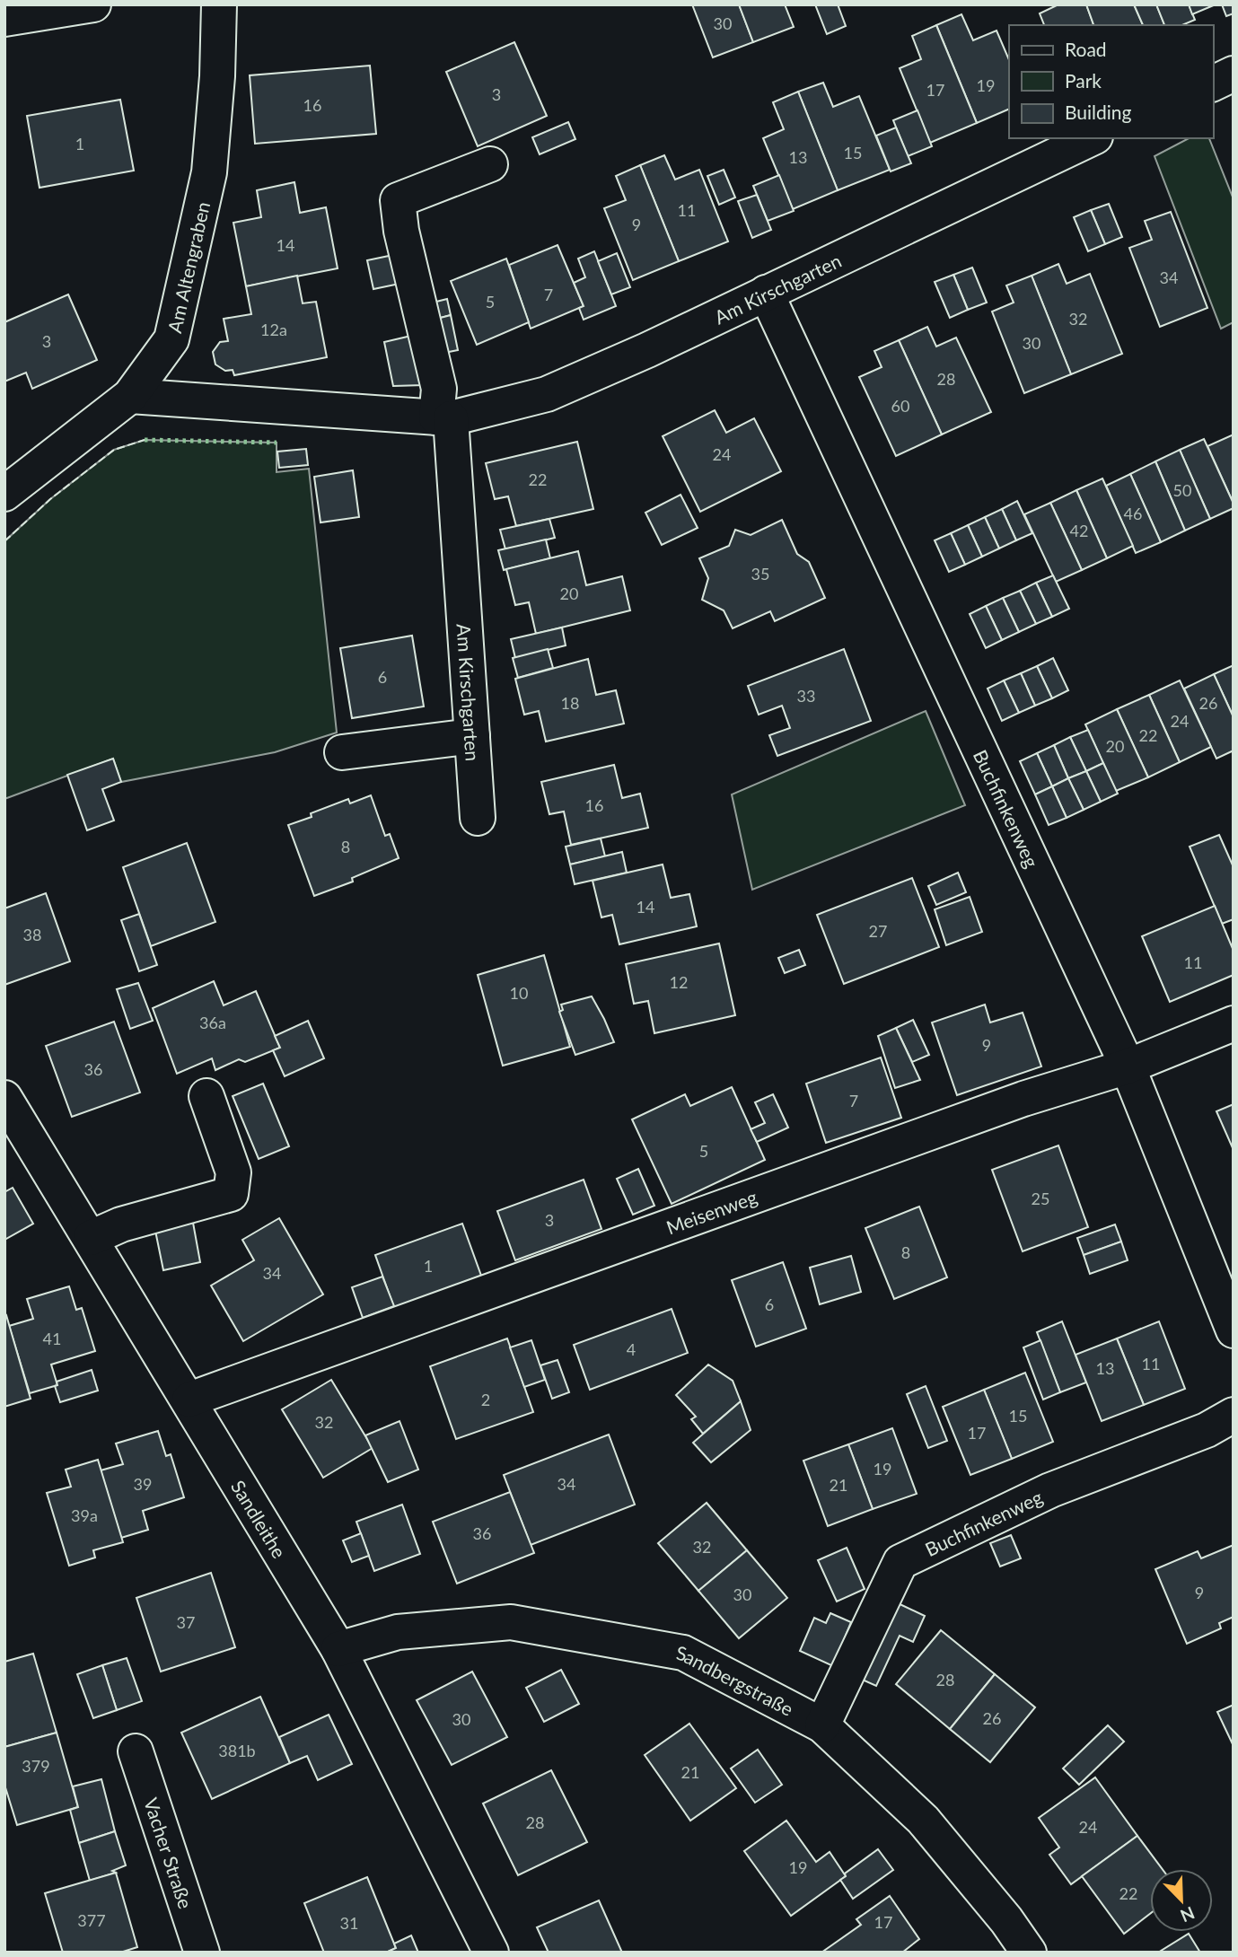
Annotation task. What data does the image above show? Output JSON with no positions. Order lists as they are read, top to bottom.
{
  "streets": {
    "street": [
      "Am Altengraben",
      "Am Kirschgarten",
      "Buchfinkenweg",
      "Meisenweg",
      "Sandleithe",
      "Sandbergstraße",
      "Vacher Straße"
    ]
  },
  "crossings": [
    ["Am Altengraben", "Am Kirschgarten"],
    ["Am Kirschgarten", "Buchfinkenweg"],
    ["Buchfinkenweg", "Meisenweg"],
    ["Buchfinkenweg", "Sandbergstraße"],
    ["Meisenweg", "Sandleithe"],
    ["Sandleithe", "Sandbergstraße"]
  ],
  "house_numbers": [
    "30",
    "19",
    "17",
    "3",
    "16",
    "1",
    "15",
    "13",
    "11",
    "9",
    "14",
    "34",
    "7",
    "5",
    "32",
    "12a",
    "3",
    "30",
    "28",
    "60",
    "24",
    "22",
    "50",
    "46",
    "42",
    "35",
    "20",
    "6",
    "33",
    "18",
    "26",
    "24",
    "22",
    "20",
    "16",
    "8",
    "14",
    "27",
    "38",
    "11",
    "12",
    "10",
    "36a",
    "9",
    "36",
    "7",
    "5",
    "25",
    "3",
    "8",
    "1",
    "34",
    "6",
    "41",
    "4",
    "11",
    "13",
    "2",
    "15",
    "32",
    "17",
    "19",
    "39",
    "34",
    "21",
    "39a",
    "36",
    "32",
    "9",
    "30",
    "37",
    "28",
    "26",
    "30",
    "381b",
    "379",
    "21",
    "28",
    "24",
    "19",
    "22",
    "377",
    "17",
    "31"
  ],
  "legend": ["Road", "Park", "Building"],
  "north": "bottom right"
}
